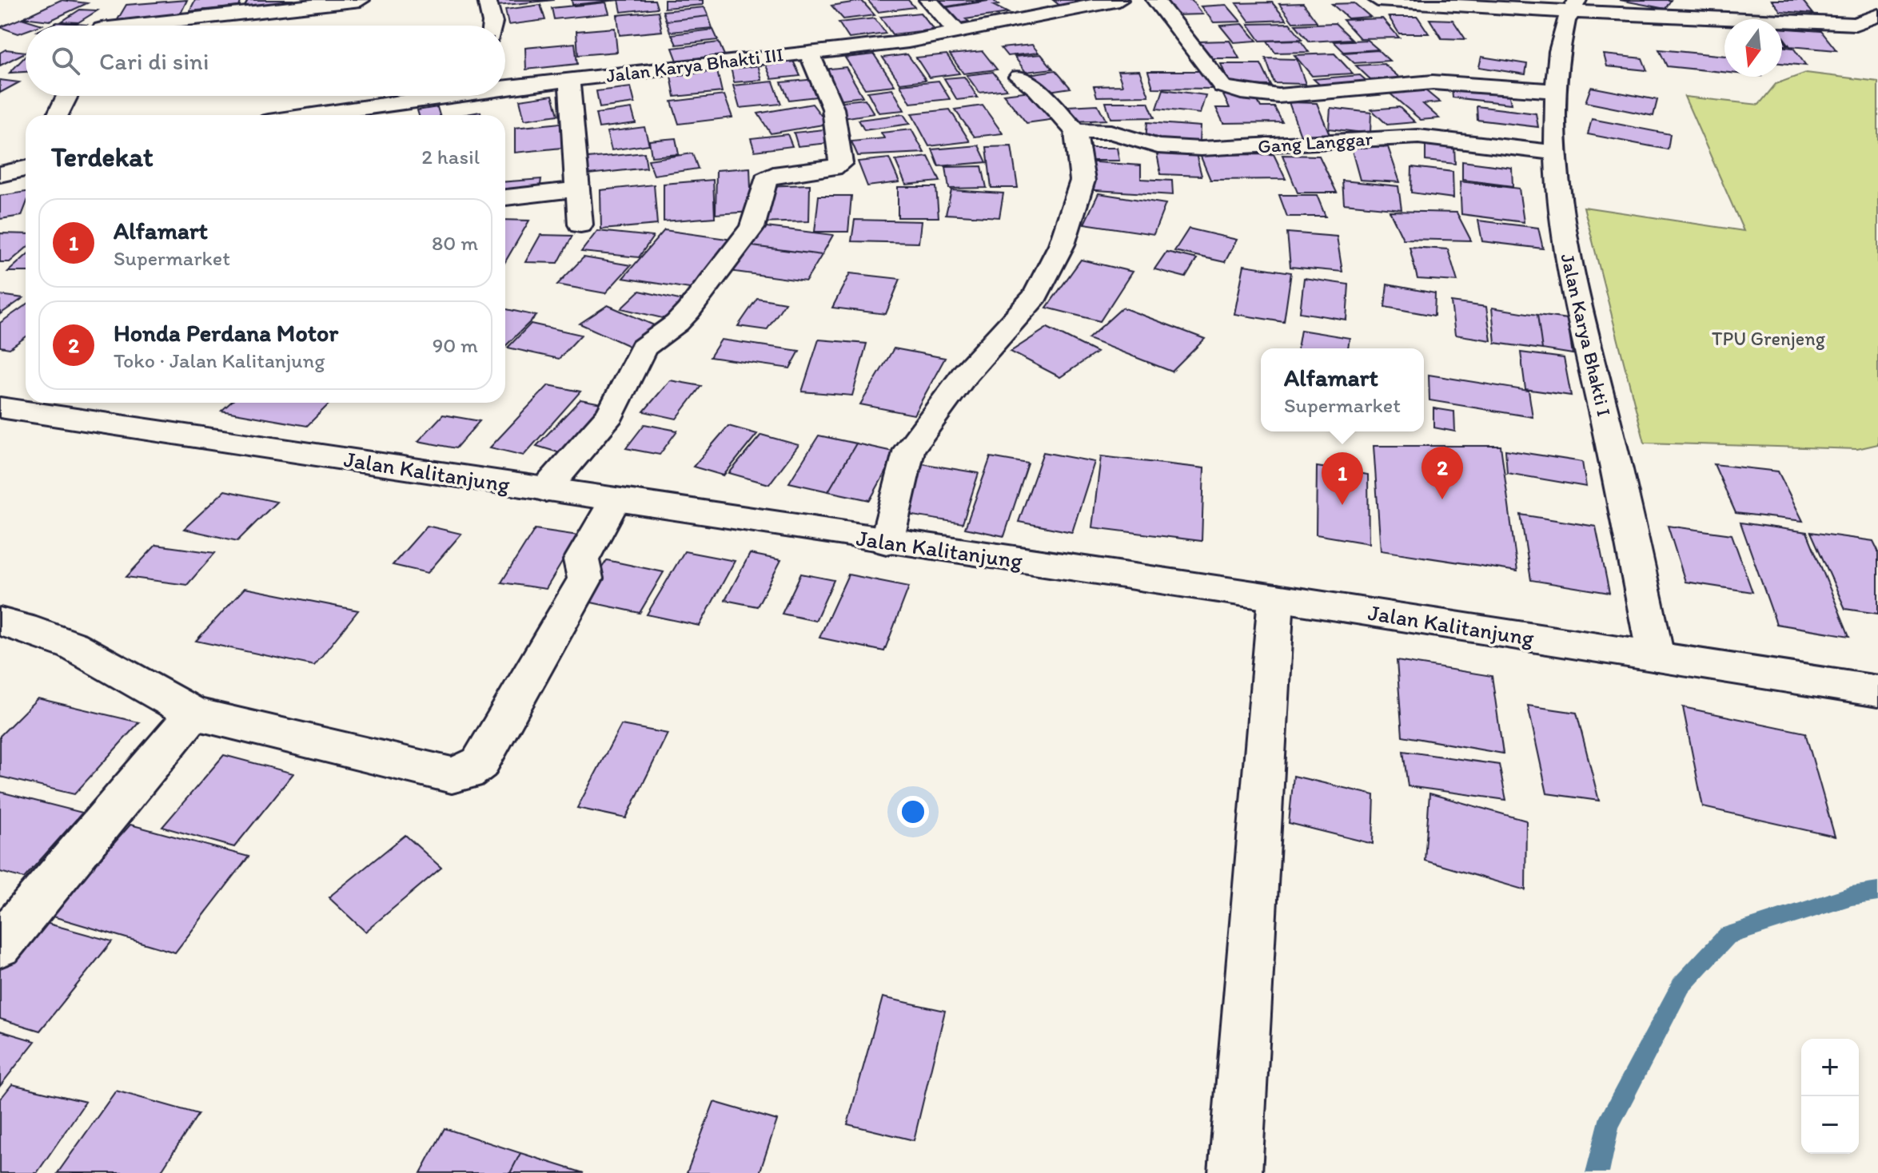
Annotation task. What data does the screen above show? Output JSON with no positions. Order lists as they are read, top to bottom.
{
  "streets": {
    "street": [
      "Jalan Karya Bhakti III",
      "Gang Langgar",
      "Jalan Karya Bhakti I",
      "Jalan Kalitanjung"
    ]
  },
  "crossings": [
    ["Gang Langgar", "Jalan Karya Bhakti I"],
    ["Jalan Karya Bhakti I", "Jalan Kalitanjung"]
  ],
  "parks": ["TPU Grenjeng"],
  "north": "bottom",
  "page": {
    "search": "Cari di sini",
    "heading": ["Terdekat", "2 hasil"],
    "list": [
      {
        "mark": "1",
        "name": "Alfamart",
        "note": "Supermarket",
        "value": "80 m"
      },
      {
        "mark": "2",
        "name": "Honda Perdana Motor",
        "note": "Toko · Jalan Kalitanjung",
        "value": "90 m"
      }
    ],
    "popup": ["Alfamart", "Supermarket"],
    "pins": ["2", "1"],
    "map_buttons": ["+", "−"]
  }
}
